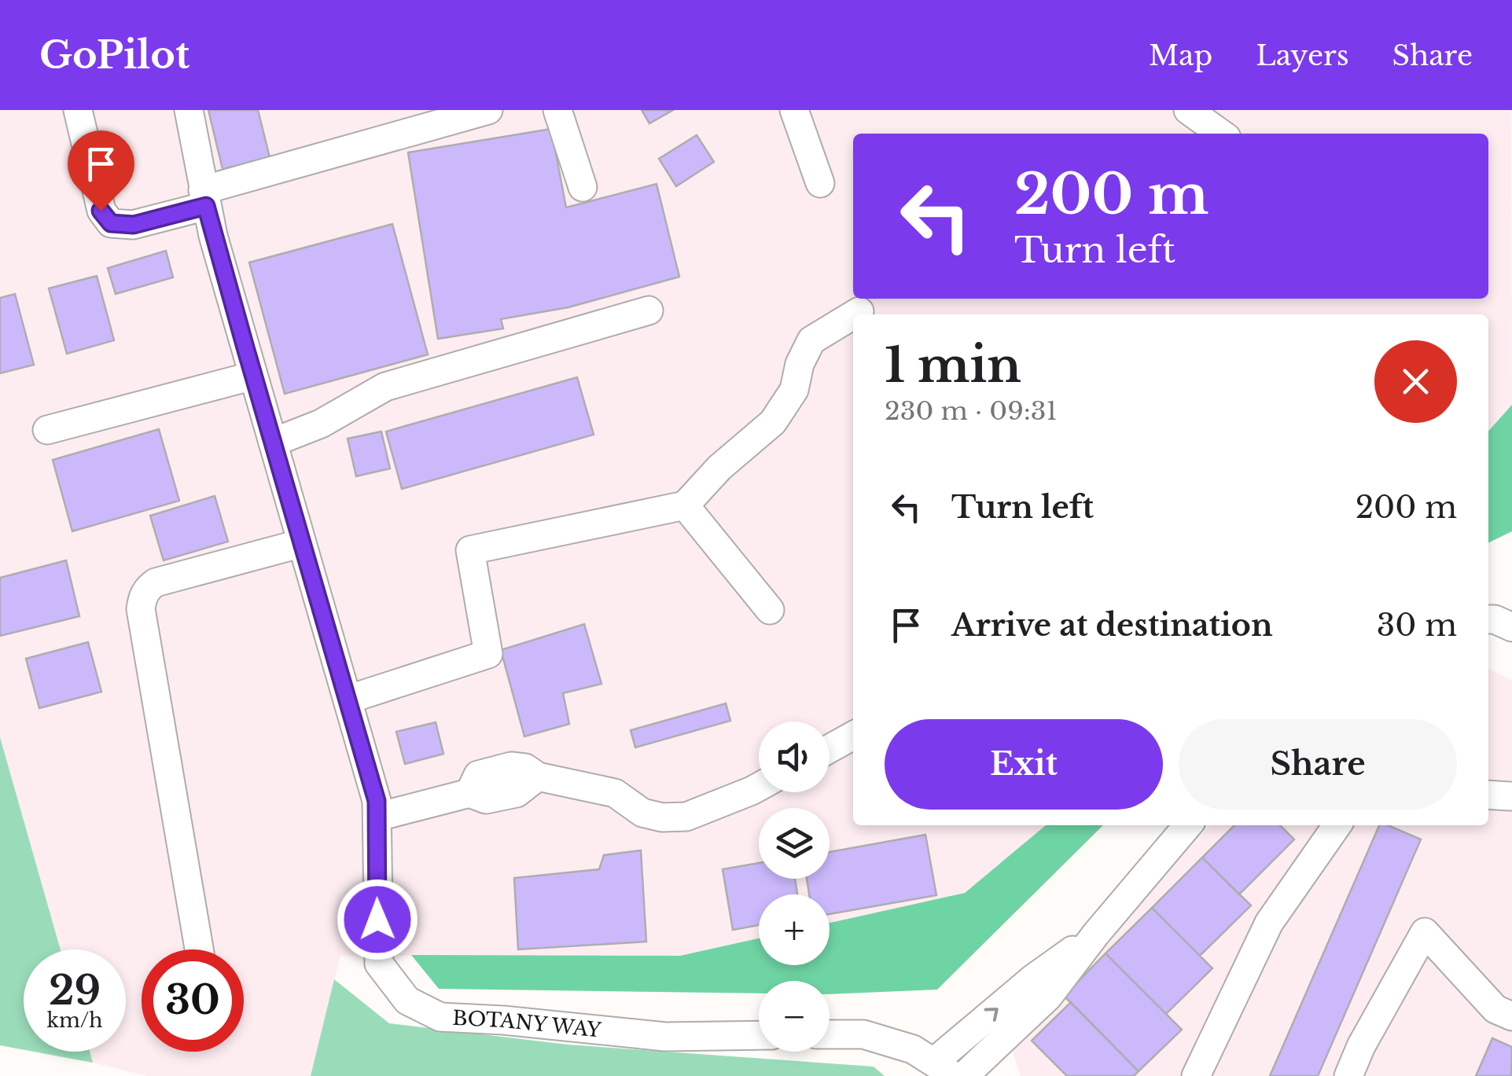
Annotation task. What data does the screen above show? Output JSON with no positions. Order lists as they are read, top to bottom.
{
  "streets": {
    "street": ["BOTANY WAY"]
  },
  "page": {
    "header": "GoPilot",
    "nav": ["Map", "Layers", "Share"],
    "turn": ["200 m", "Turn left"],
    "heading": ["1 min", "230 m · 09:31"],
    "list": [
      {
        "name": "Turn left",
        "value": "200 m"
      },
      {
        "name": "Arrive at destination",
        "value": "30 m"
      }
    ],
    "buttons": ["Exit", "Share"],
    "map_buttons": ["+", "−"],
    "speed": "29 km/h",
    "limit": "30"
  }
}
